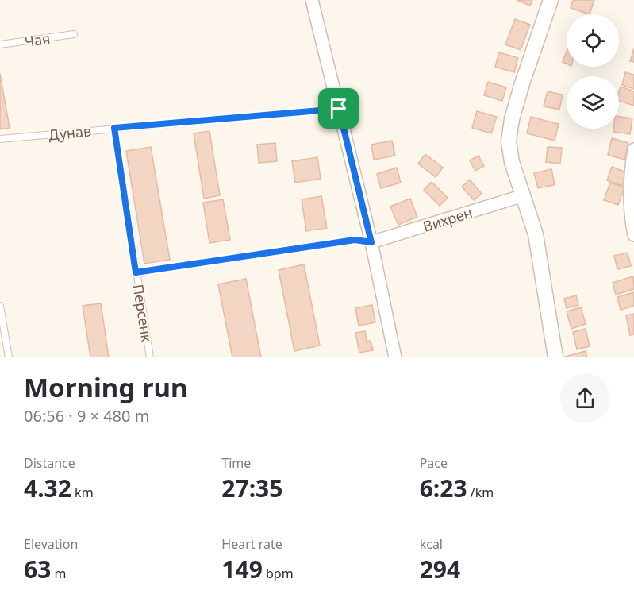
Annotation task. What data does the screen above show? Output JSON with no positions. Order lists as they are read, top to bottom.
{
  "streets": {
    "street": ["Вихрен"],
    "lane": ["Чая", "Дунав", "Персенк"]
  },
  "crossings": [
    ["Дунав", "Персенк"]
  ],
  "page": {
    "heading": ["Morning run", "06:56 · 9 × 480 m"],
    "stats": [
      ["Distance", "4.32 km"],
      ["Time", "27:35"],
      ["Pace", "6:23 /km"],
      ["Elevation", "63 m"],
      ["Heart rate", "149 bpm"],
      ["kcal", "294"]
    ]
  }
}
